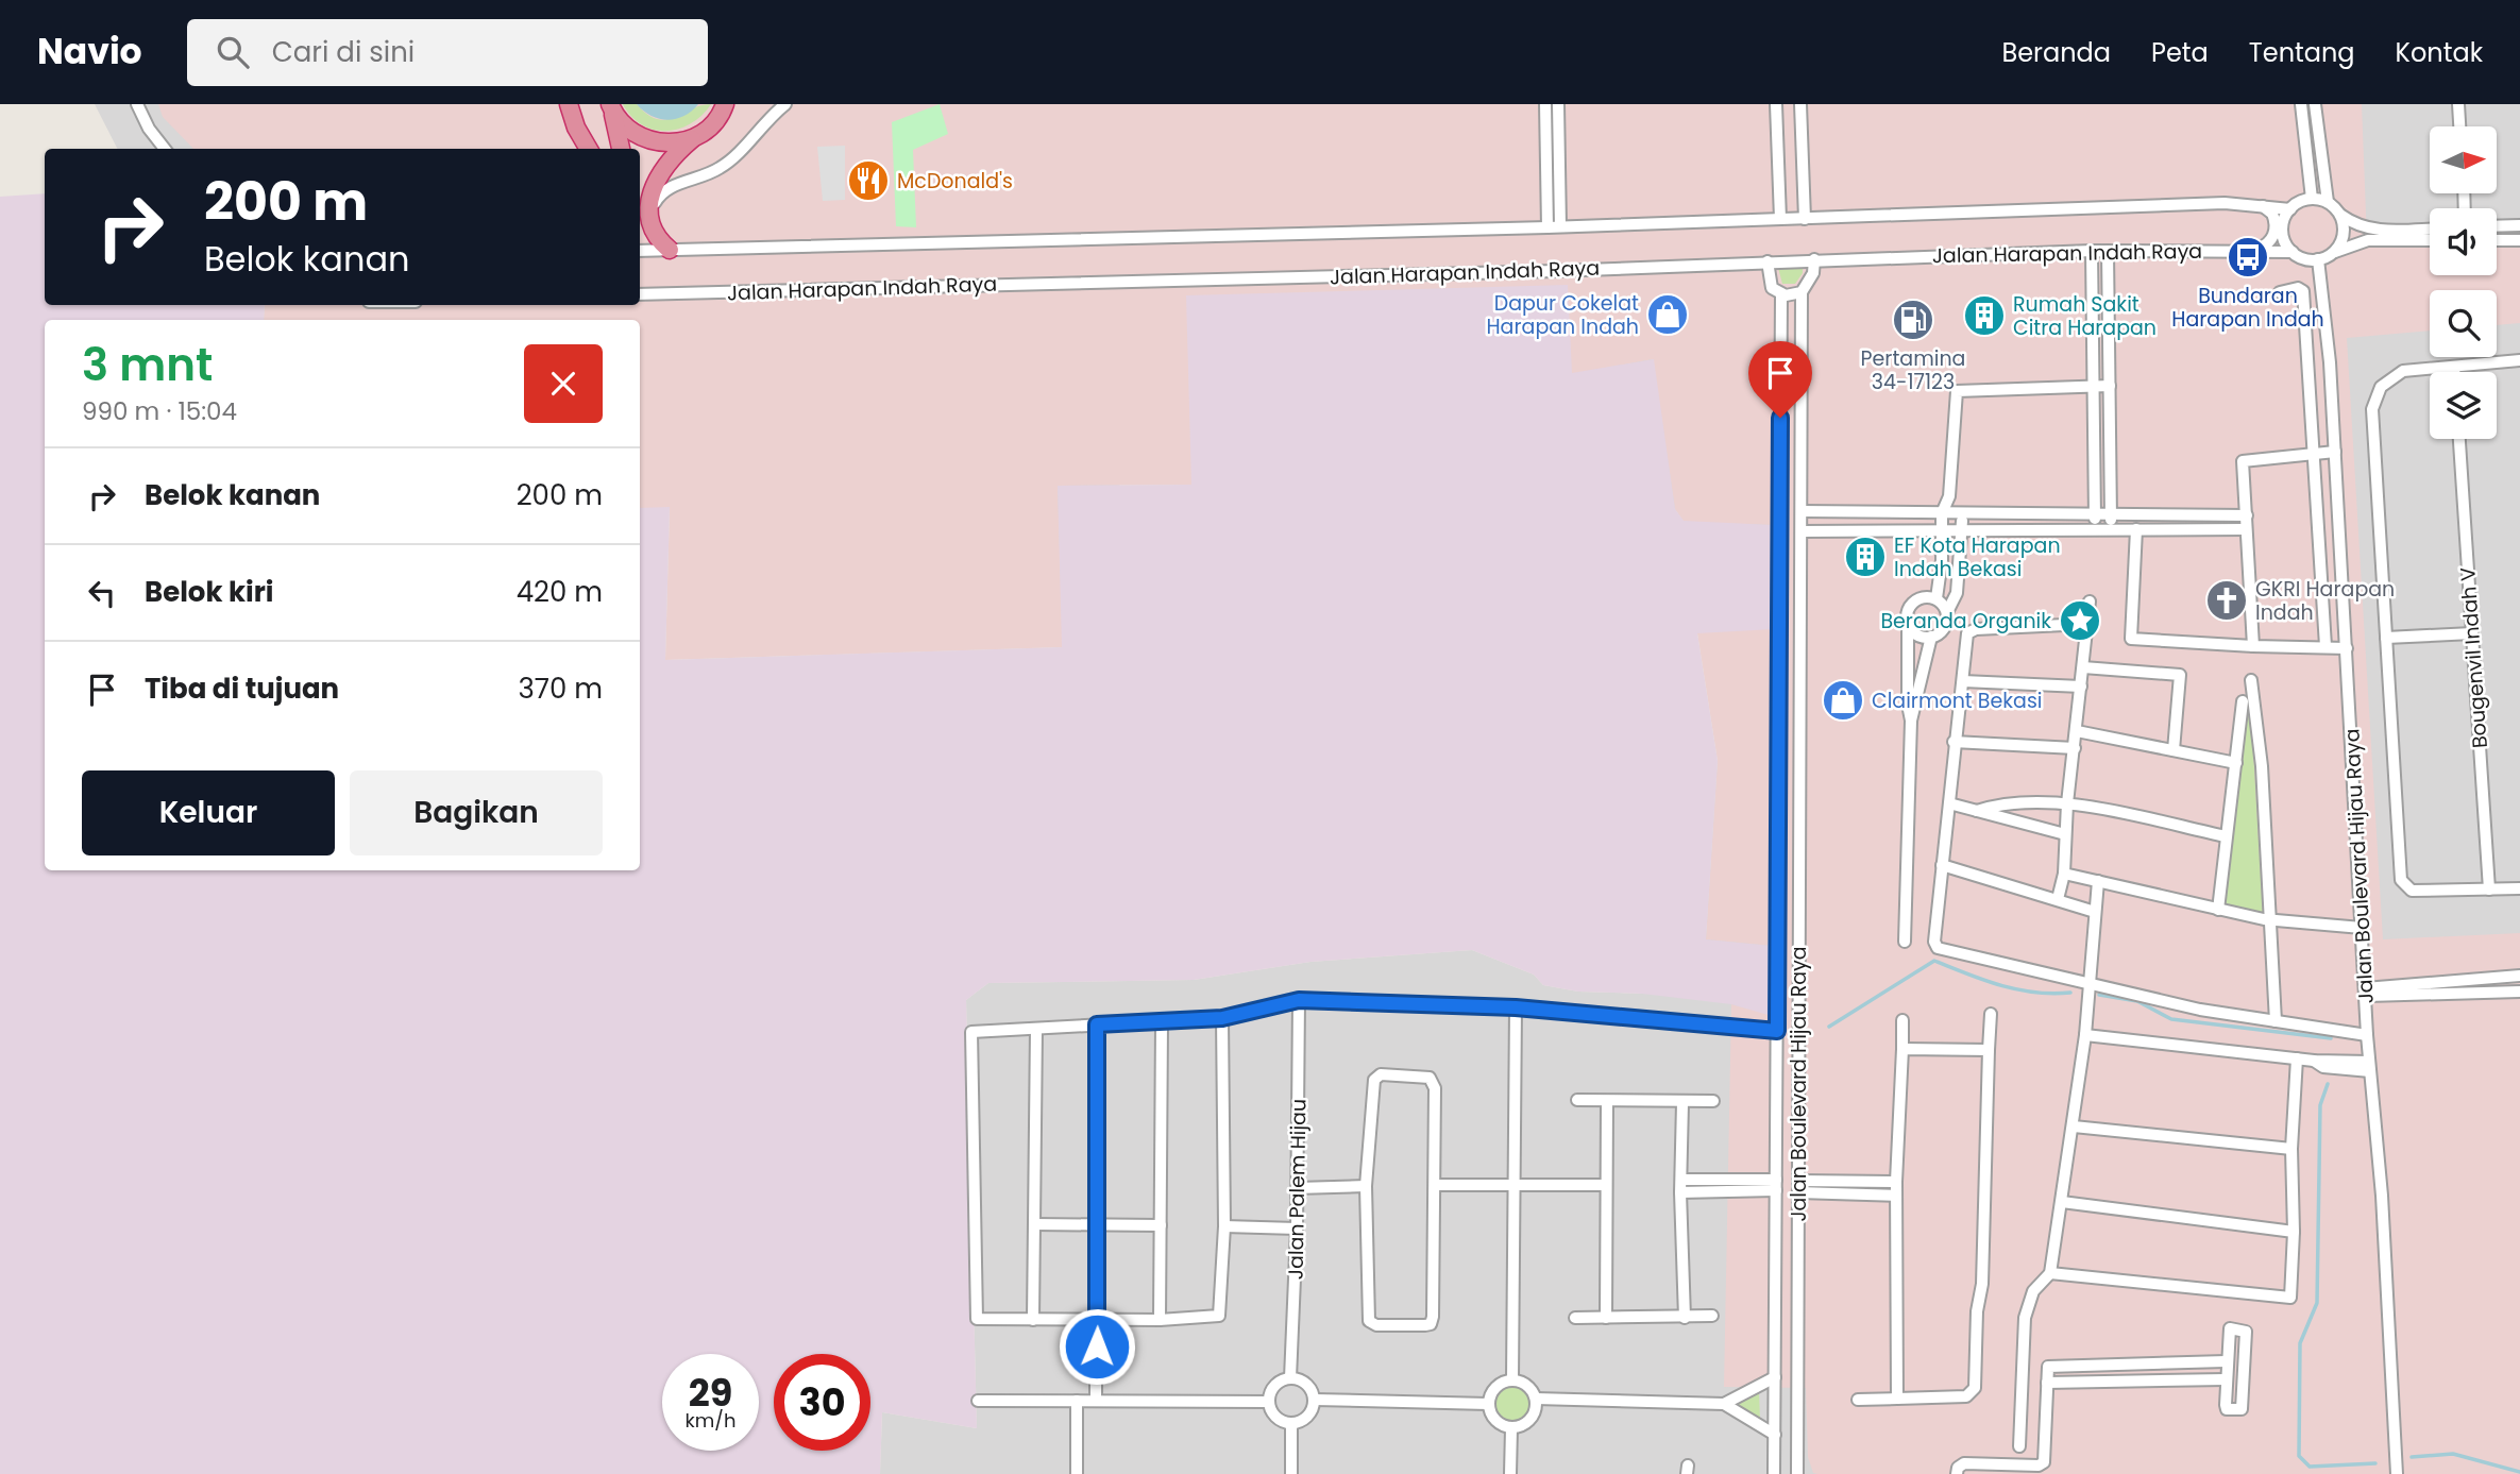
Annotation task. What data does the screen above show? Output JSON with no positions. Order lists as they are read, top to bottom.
{
  "streets": {
    "street": [
      "Jalan Harapan Indah Raya",
      "Bougenvil Indah V",
      "Jalan Boulevard Hijau Raya",
      "Jalan Palem Hijau"
    ]
  },
  "crossings": [
    ["Jalan Harapan Indah Raya", "Jalan Boulevard Hijau Raya"]
  ],
  "places": {
    "restaurant": ["McDonald's"],
    "bus stop": ["Bundaran Harapan Indah"],
    "shop": ["Dapur Cokelat Harapan Indah", "Clairmont Bekasi"],
    "building": ["Rumah Sakit Citra Harapan", "EF Kota Harapan Indah Bekasi"],
    "fuel station": ["Pertamina 34-17123"],
    "church": ["GKRI Harapan Indah"],
    "place": ["Beranda Organik"]
  },
  "north": "right",
  "page": {
    "header": "Navio",
    "search": "Cari di sini",
    "nav": [
      "Beranda",
      "Peta",
      "Tentang",
      "Kontak"
    ],
    "turn": ["200 m", "Belok kanan"],
    "heading": ["3 mnt", "990 m · 15:04"],
    "list": [
      {
        "name": "Belok kanan",
        "value": "200 m"
      },
      {
        "name": "Belok kiri",
        "value": "420 m"
      },
      {
        "name": "Tiba di tujuan",
        "value": "370 m"
      }
    ],
    "buttons": ["Keluar", "Bagikan"],
    "speed": "29 km/h",
    "limit": "30"
  }
}
